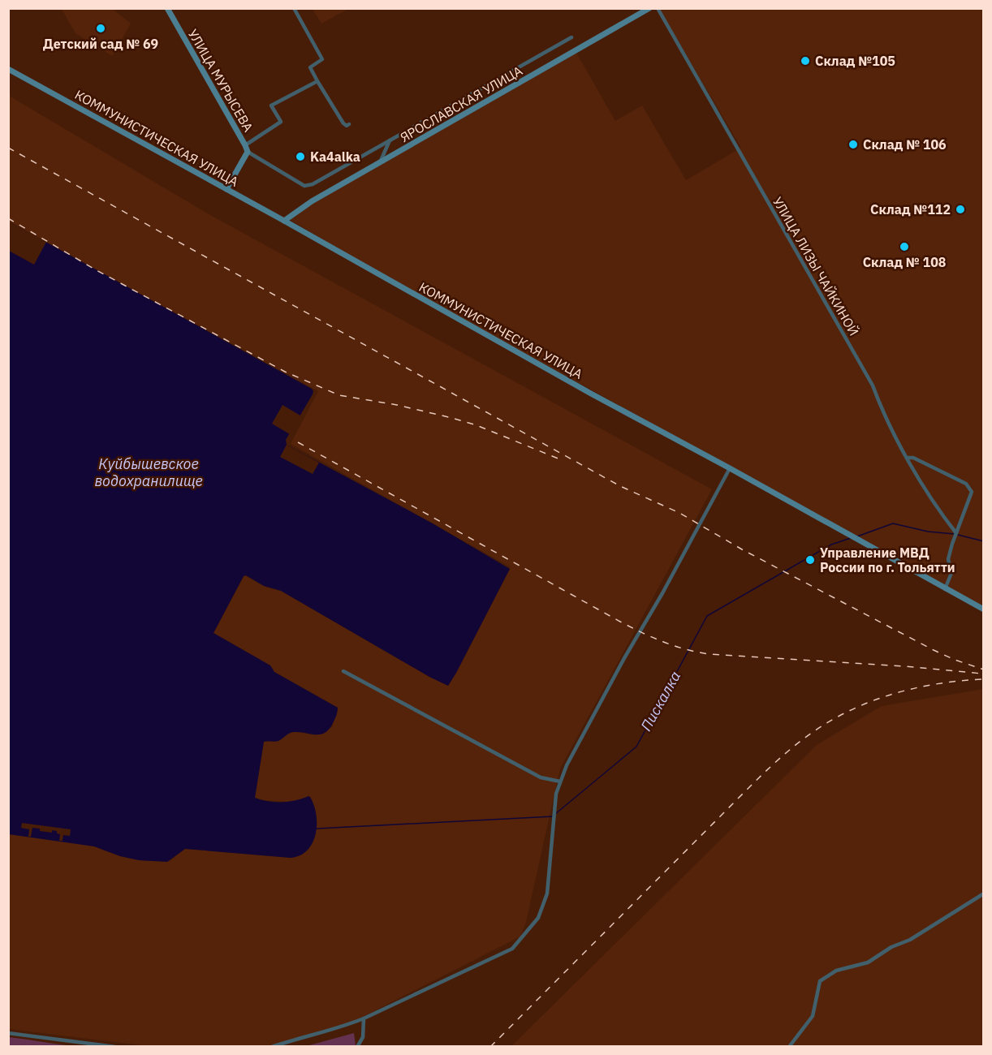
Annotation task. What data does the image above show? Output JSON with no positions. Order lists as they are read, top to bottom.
{
  "streets": {
    "main road": ["УЛИЦА МУРЫСЕВА", "ЯРОСЛАВСКАЯ УЛИЦА", "КОММУНИСТИЧЕСКАЯ УЛИЦА"],
    "street": ["УЛИЦА ЛИЗЫ ЧАЙКИНОЙ"]
  },
  "crossings": [
    ["УЛИЦА МУРЫСЕВА", "КОММУНИСТИЧЕСКАЯ УЛИЦА"],
    ["ЯРОСЛАВСКАЯ УЛИЦА", "КОММУНИСТИЧЕСКАЯ УЛИЦА"]
  ],
  "water": ["Куйбышевское водохранилище", "Пискалка"],
  "places": [
    "Детский сад № 69",
    "Склад №105",
    "Склад № 106",
    "Ka4alka",
    "Склад №112",
    "Склад № 108",
    "Управление МВД России по г. Тольятти"
  ]
}
